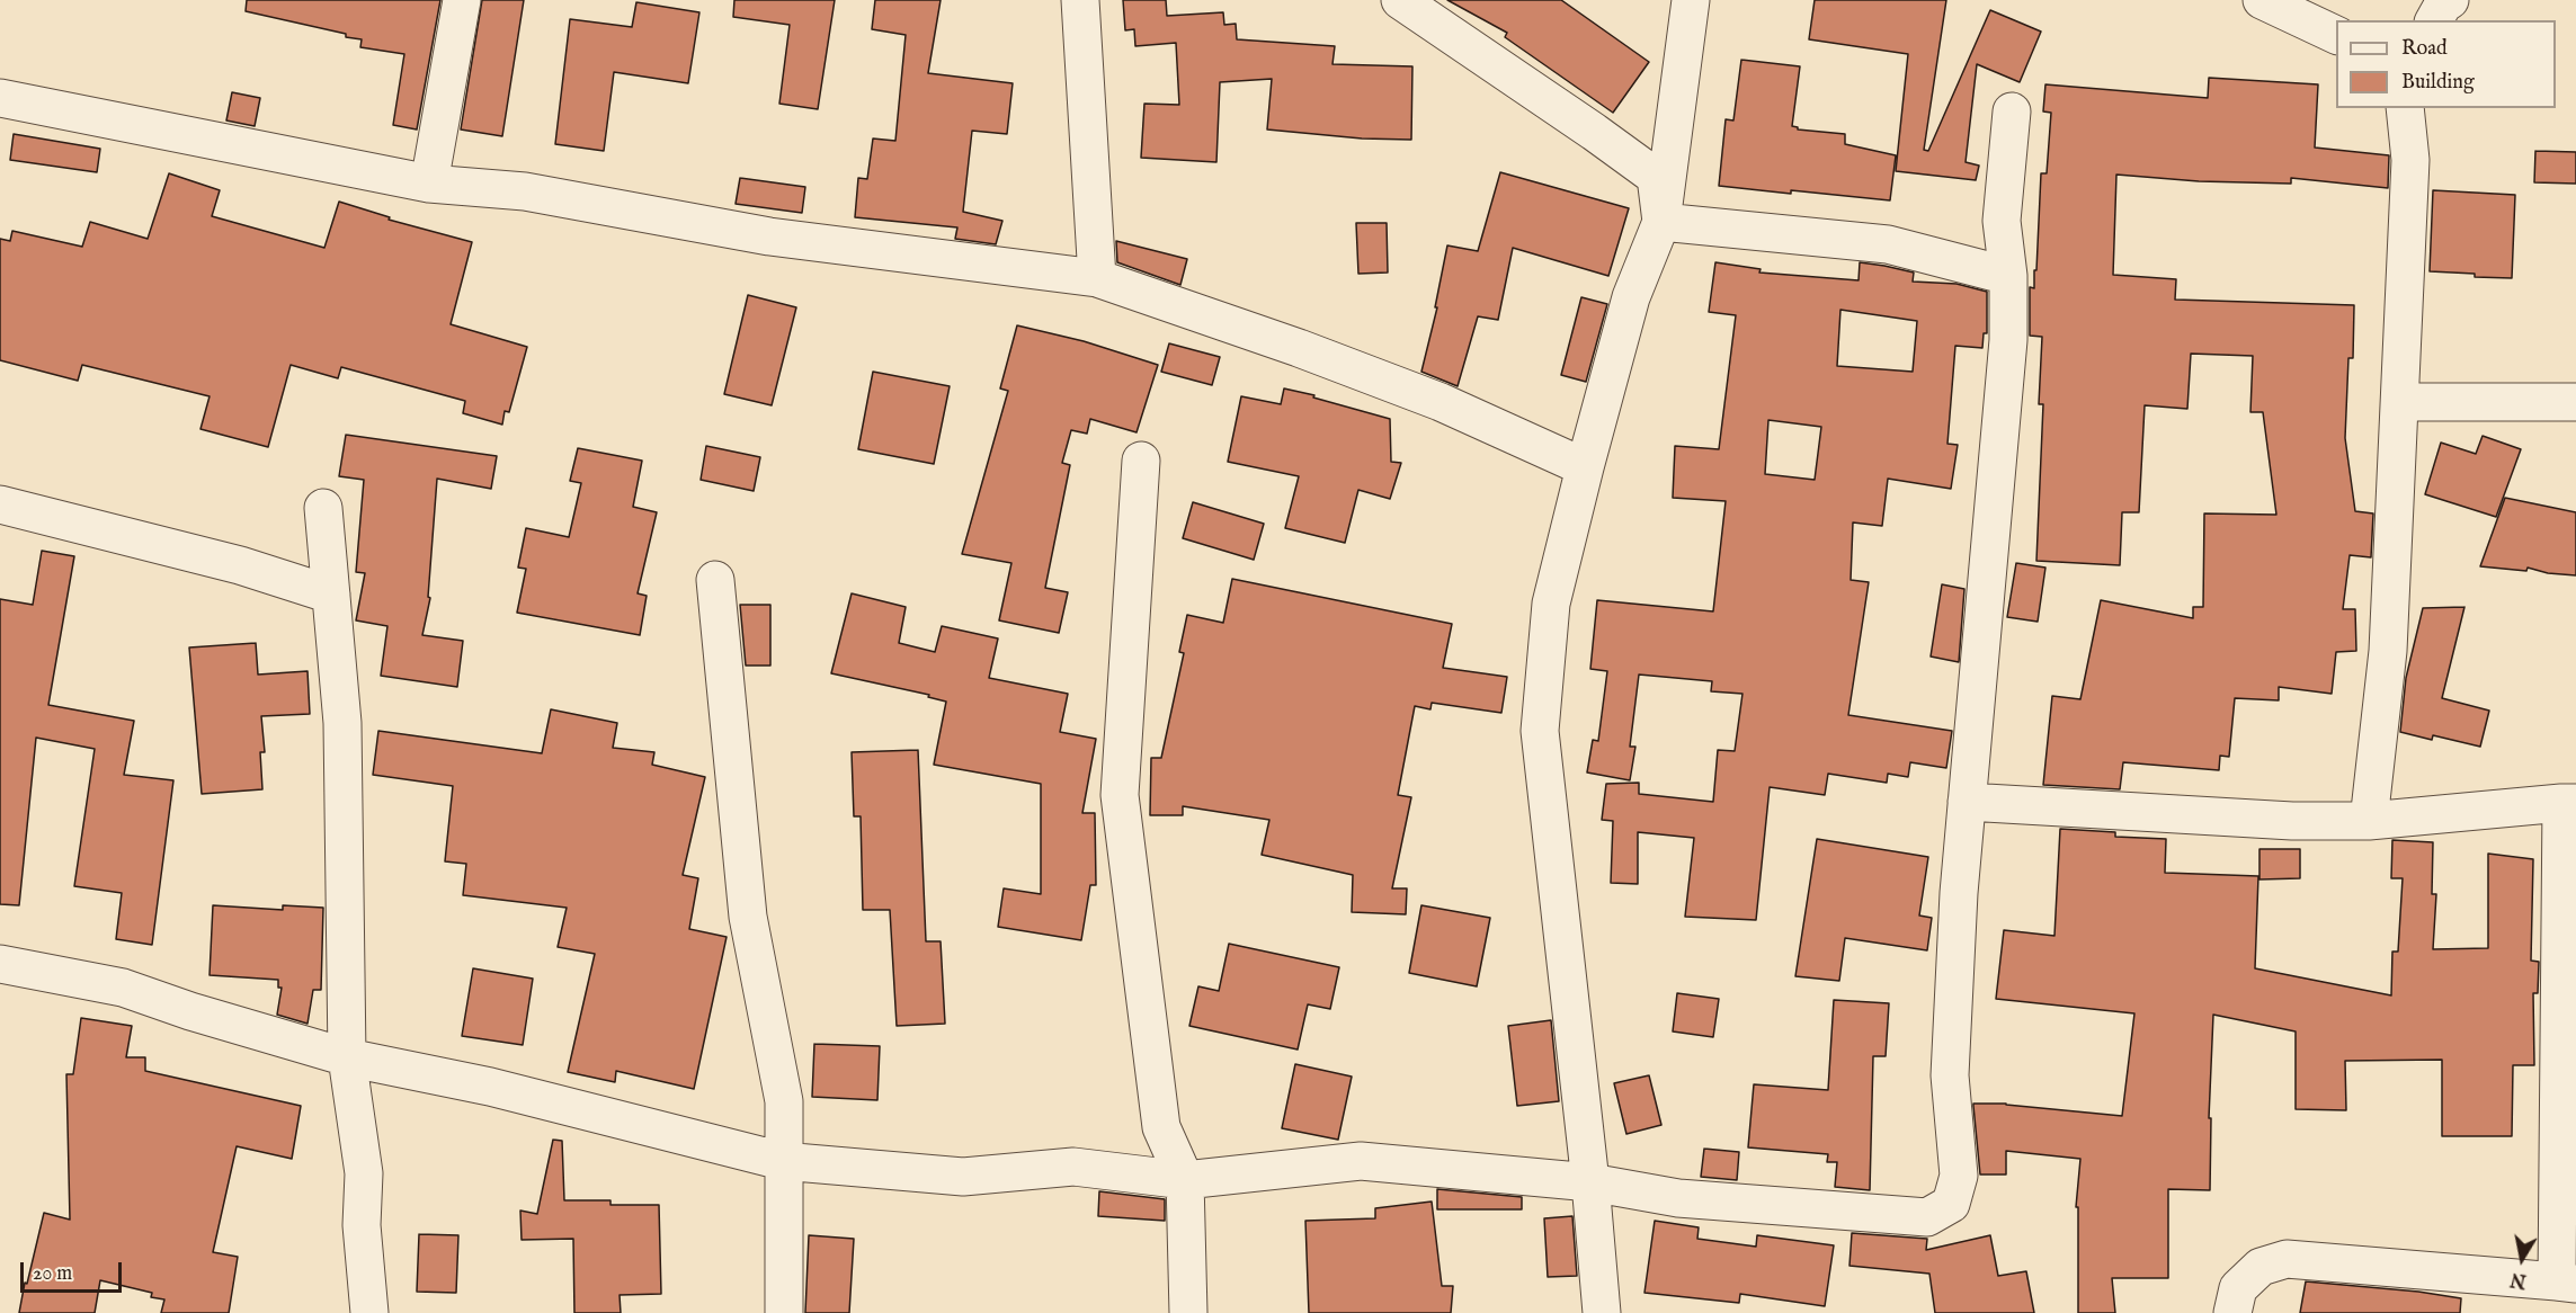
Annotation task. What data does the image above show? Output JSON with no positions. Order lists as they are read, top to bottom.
{
  "legend": ["Road", "Building"],
  "scale_bar": "20 m",
  "north": "bottom"
}
